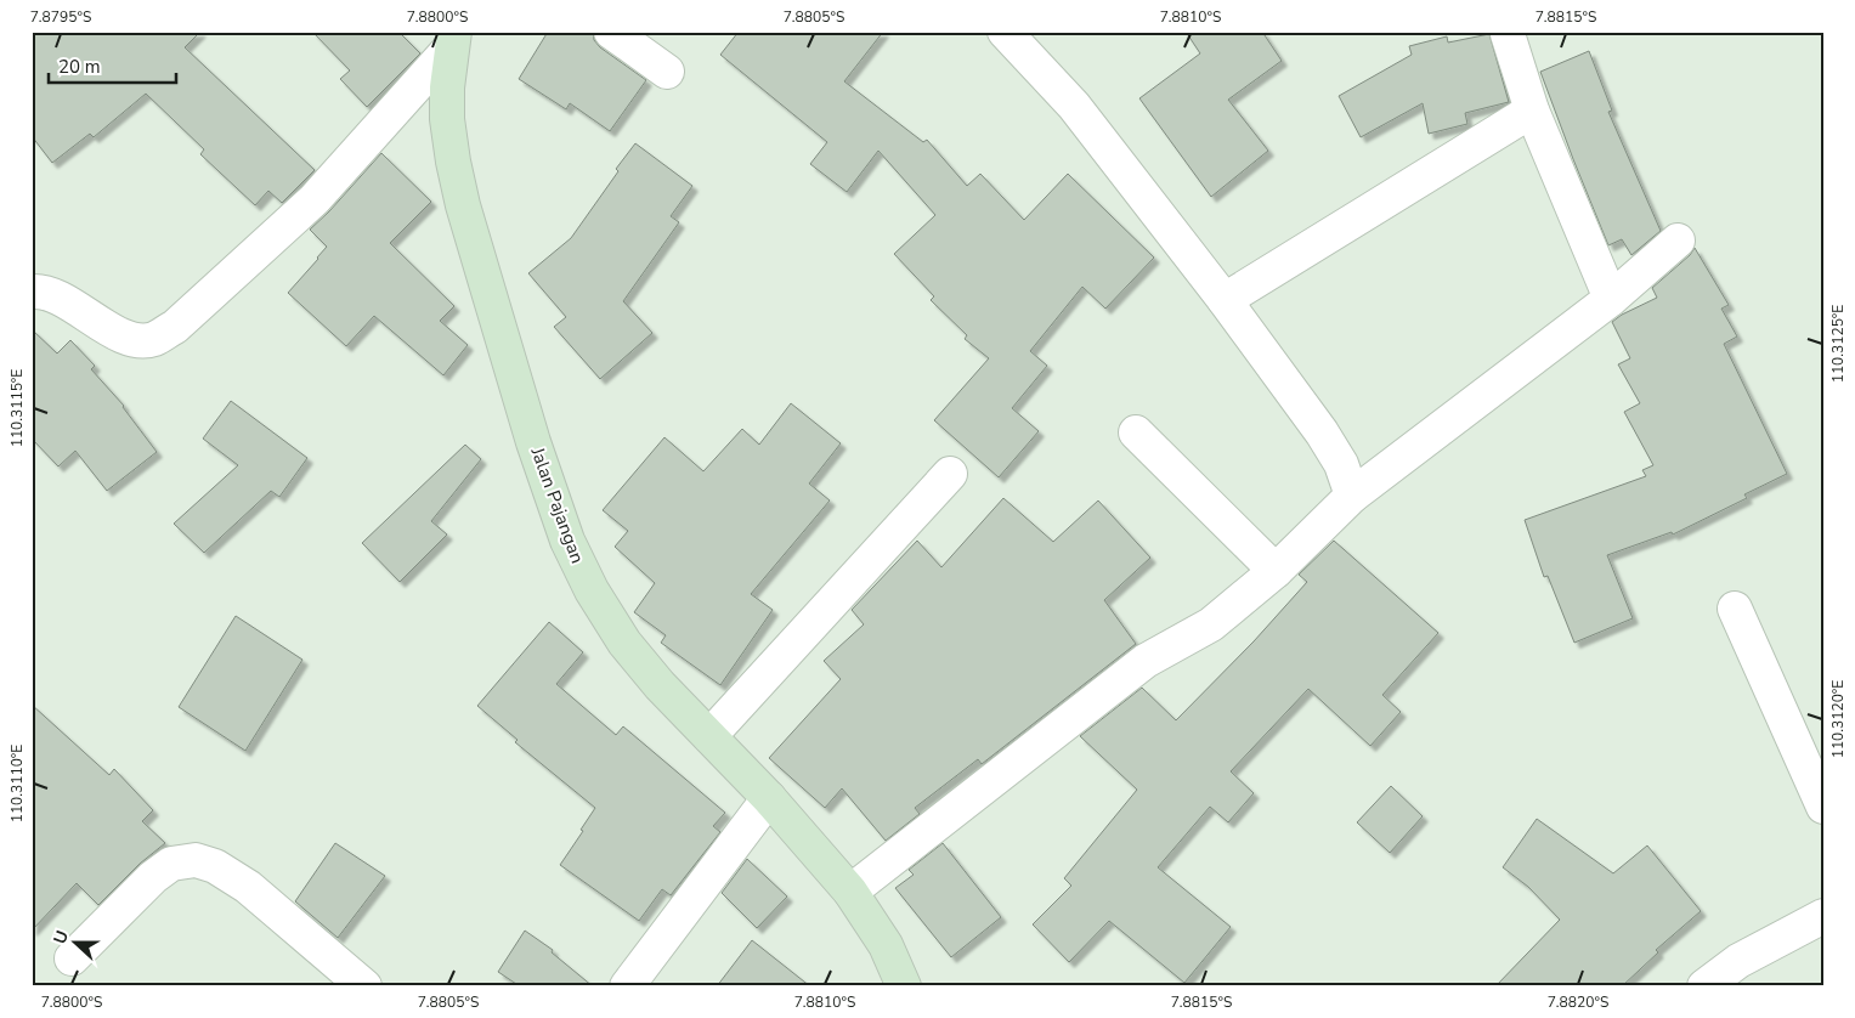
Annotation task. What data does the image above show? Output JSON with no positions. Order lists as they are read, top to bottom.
{
  "streets": {
    "main road": ["Jalan Pajangan"]
  },
  "scale_bar": "20 m",
  "north": "left",
  "coordinates": [
    "7.8795°S",
    "7.8800°S",
    "7.8805°S",
    "7.8810°S",
    "7.8815°S",
    "110.3125°E",
    "110.3115°E",
    "110.3120°E",
    "110.3110°E",
    "7.8820°S"
  ]
}
